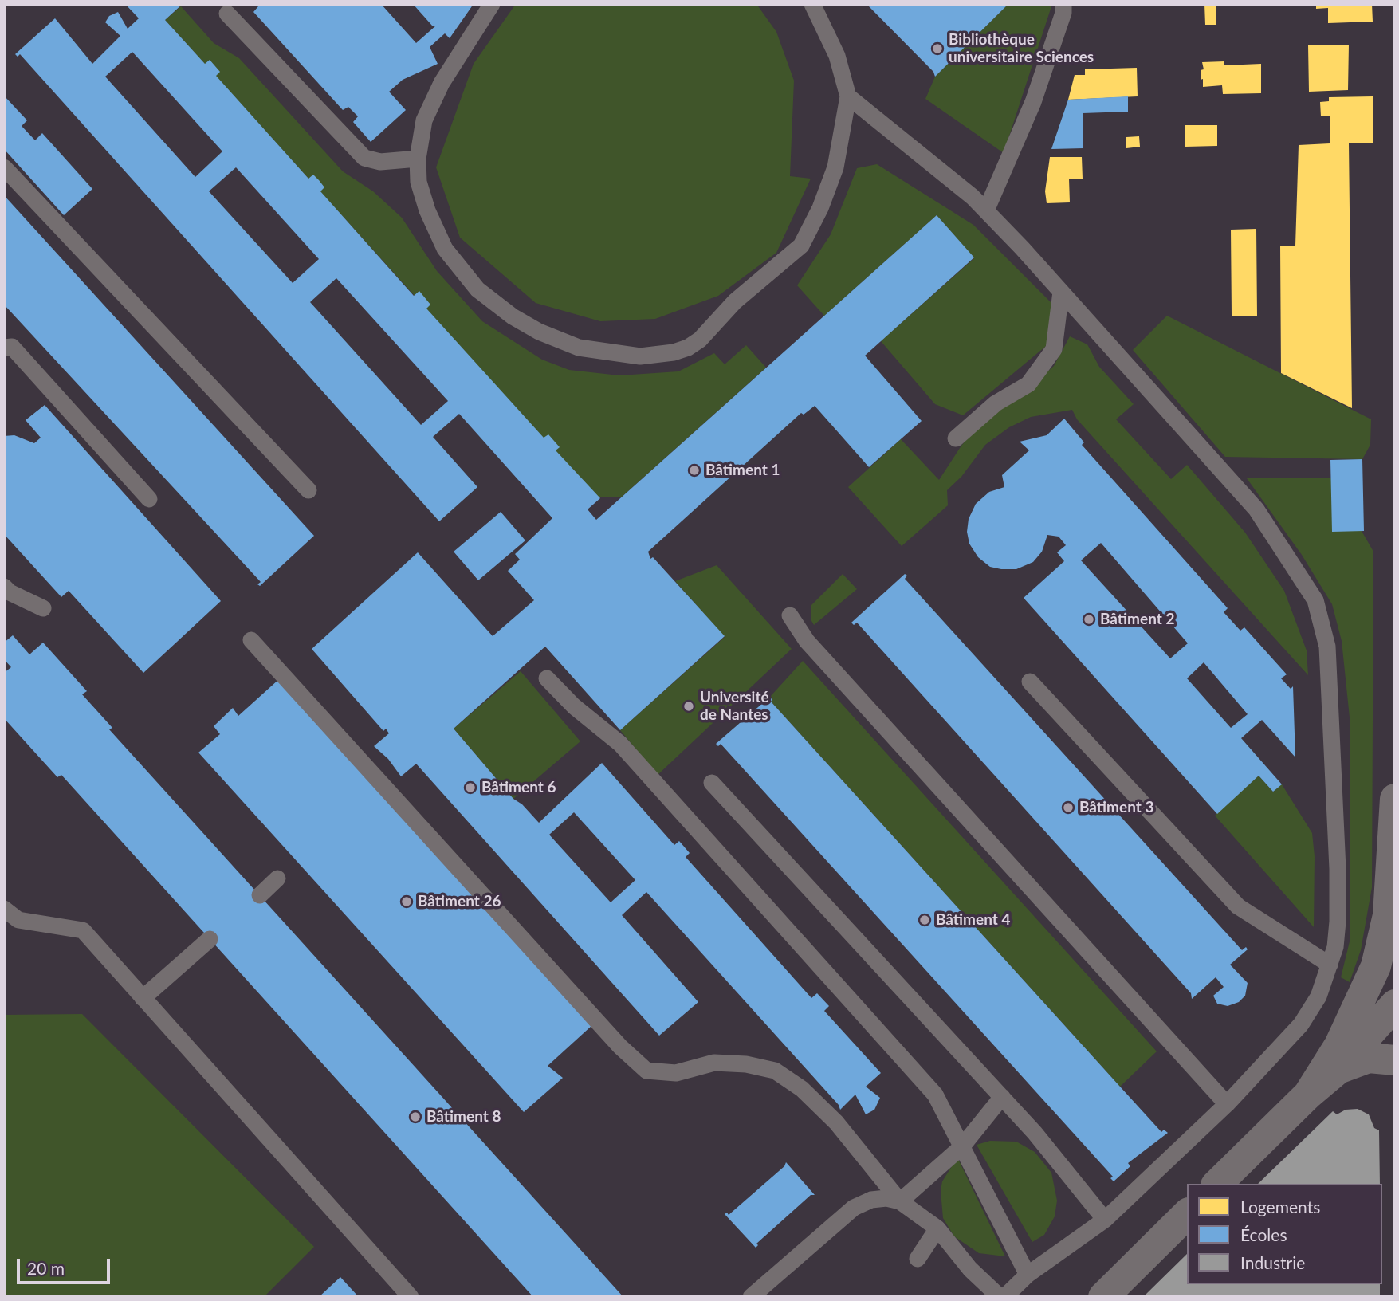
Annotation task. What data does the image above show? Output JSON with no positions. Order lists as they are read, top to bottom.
{
  "places": [
    "Bibliothèque universitaire Sciences",
    "Bâtiment 1",
    "Bâtiment 2",
    "Université de Nantes",
    "Bâtiment 6",
    "Bâtiment 3",
    "Bâtiment 26",
    "Bâtiment 4",
    "Bâtiment 8"
  ],
  "legend": ["Logements", "Écoles", "Industrie"],
  "scale_bar": "20 m"
}
